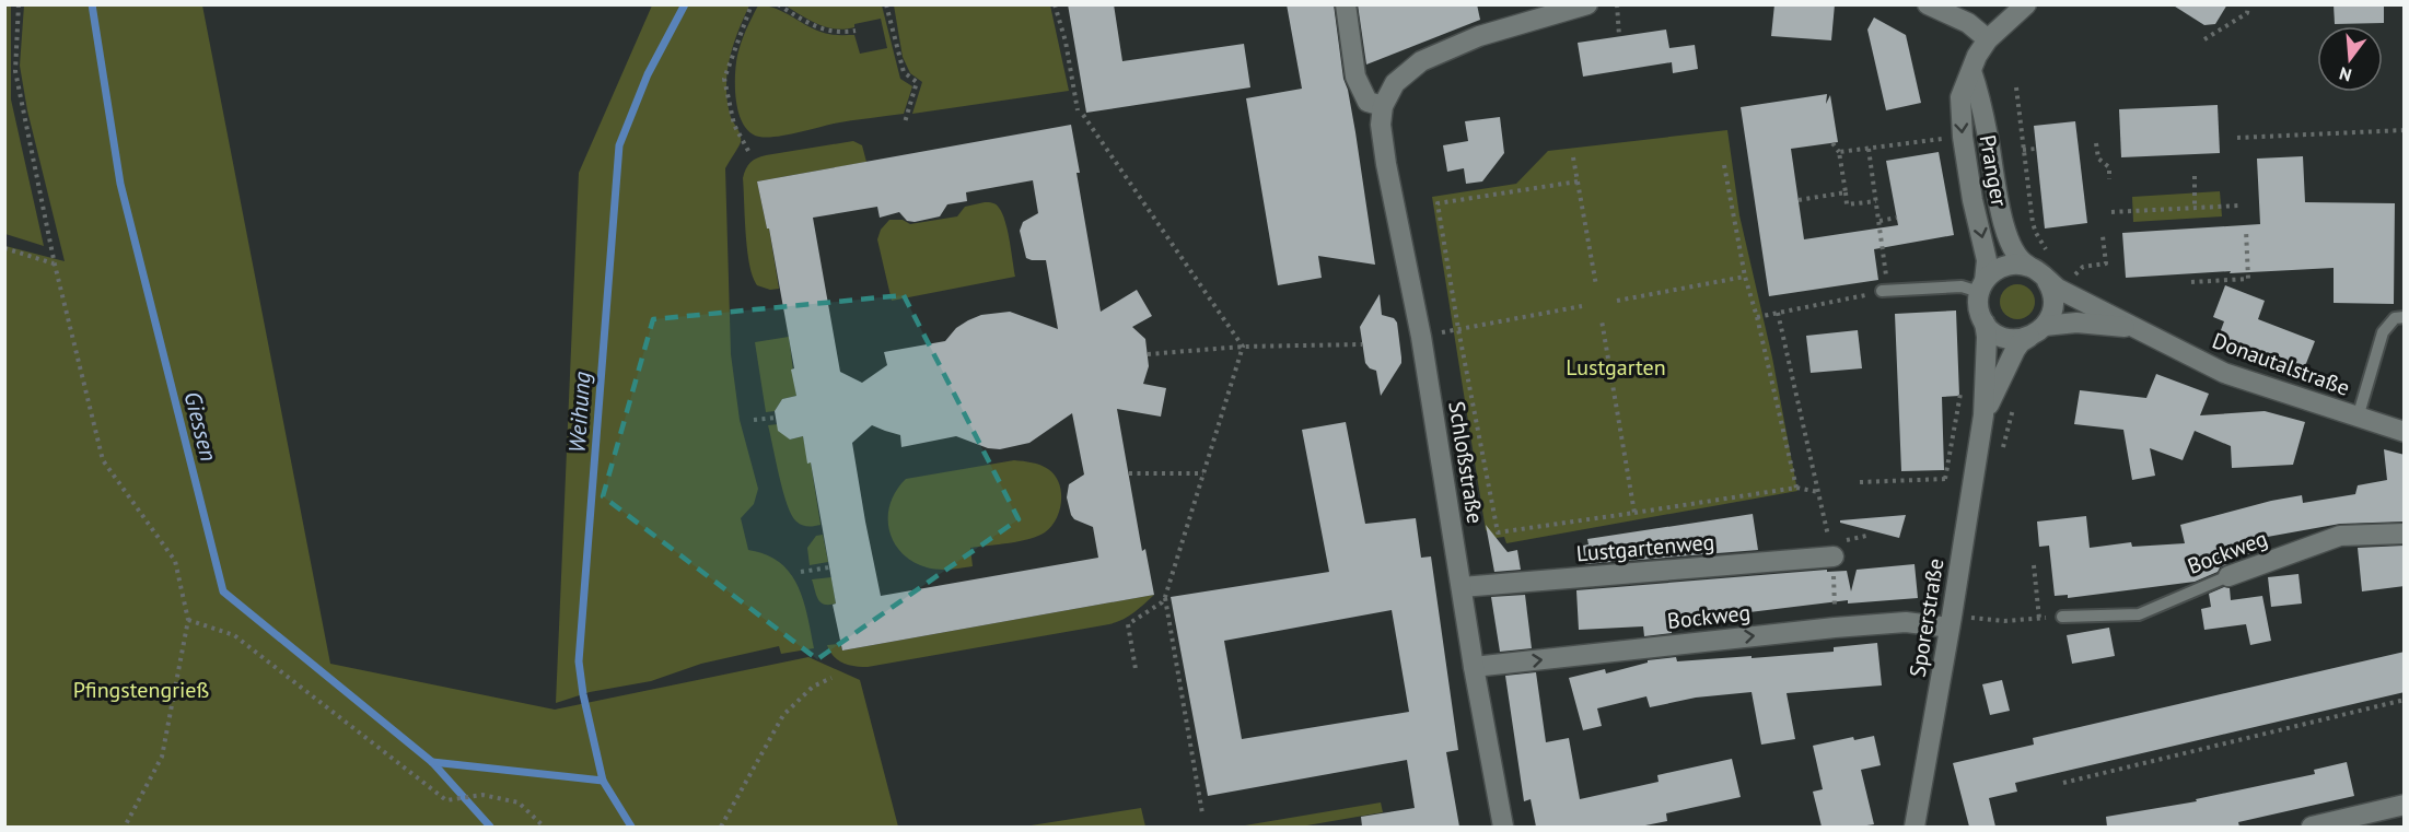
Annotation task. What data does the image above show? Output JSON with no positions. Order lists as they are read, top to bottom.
{
  "streets": {
    "street": [
      "Pranger",
      "Donautalstraße",
      "Schloßstraße",
      "Lustgartenweg",
      "Bockweg",
      "Sporerstraße"
    ]
  },
  "crossings": [
    ["Pranger", "Sporerstraße"],
    ["Schloßstraße", "Lustgartenweg"],
    ["Schloßstraße", "Bockweg"],
    ["Bockweg", "Sporerstraße"]
  ],
  "one_way": ["Bockweg"],
  "water": ["Weihung", "Giessen"],
  "parks": ["Lustgarten", "Pfingstengrieß"],
  "north": "bottom"
}
